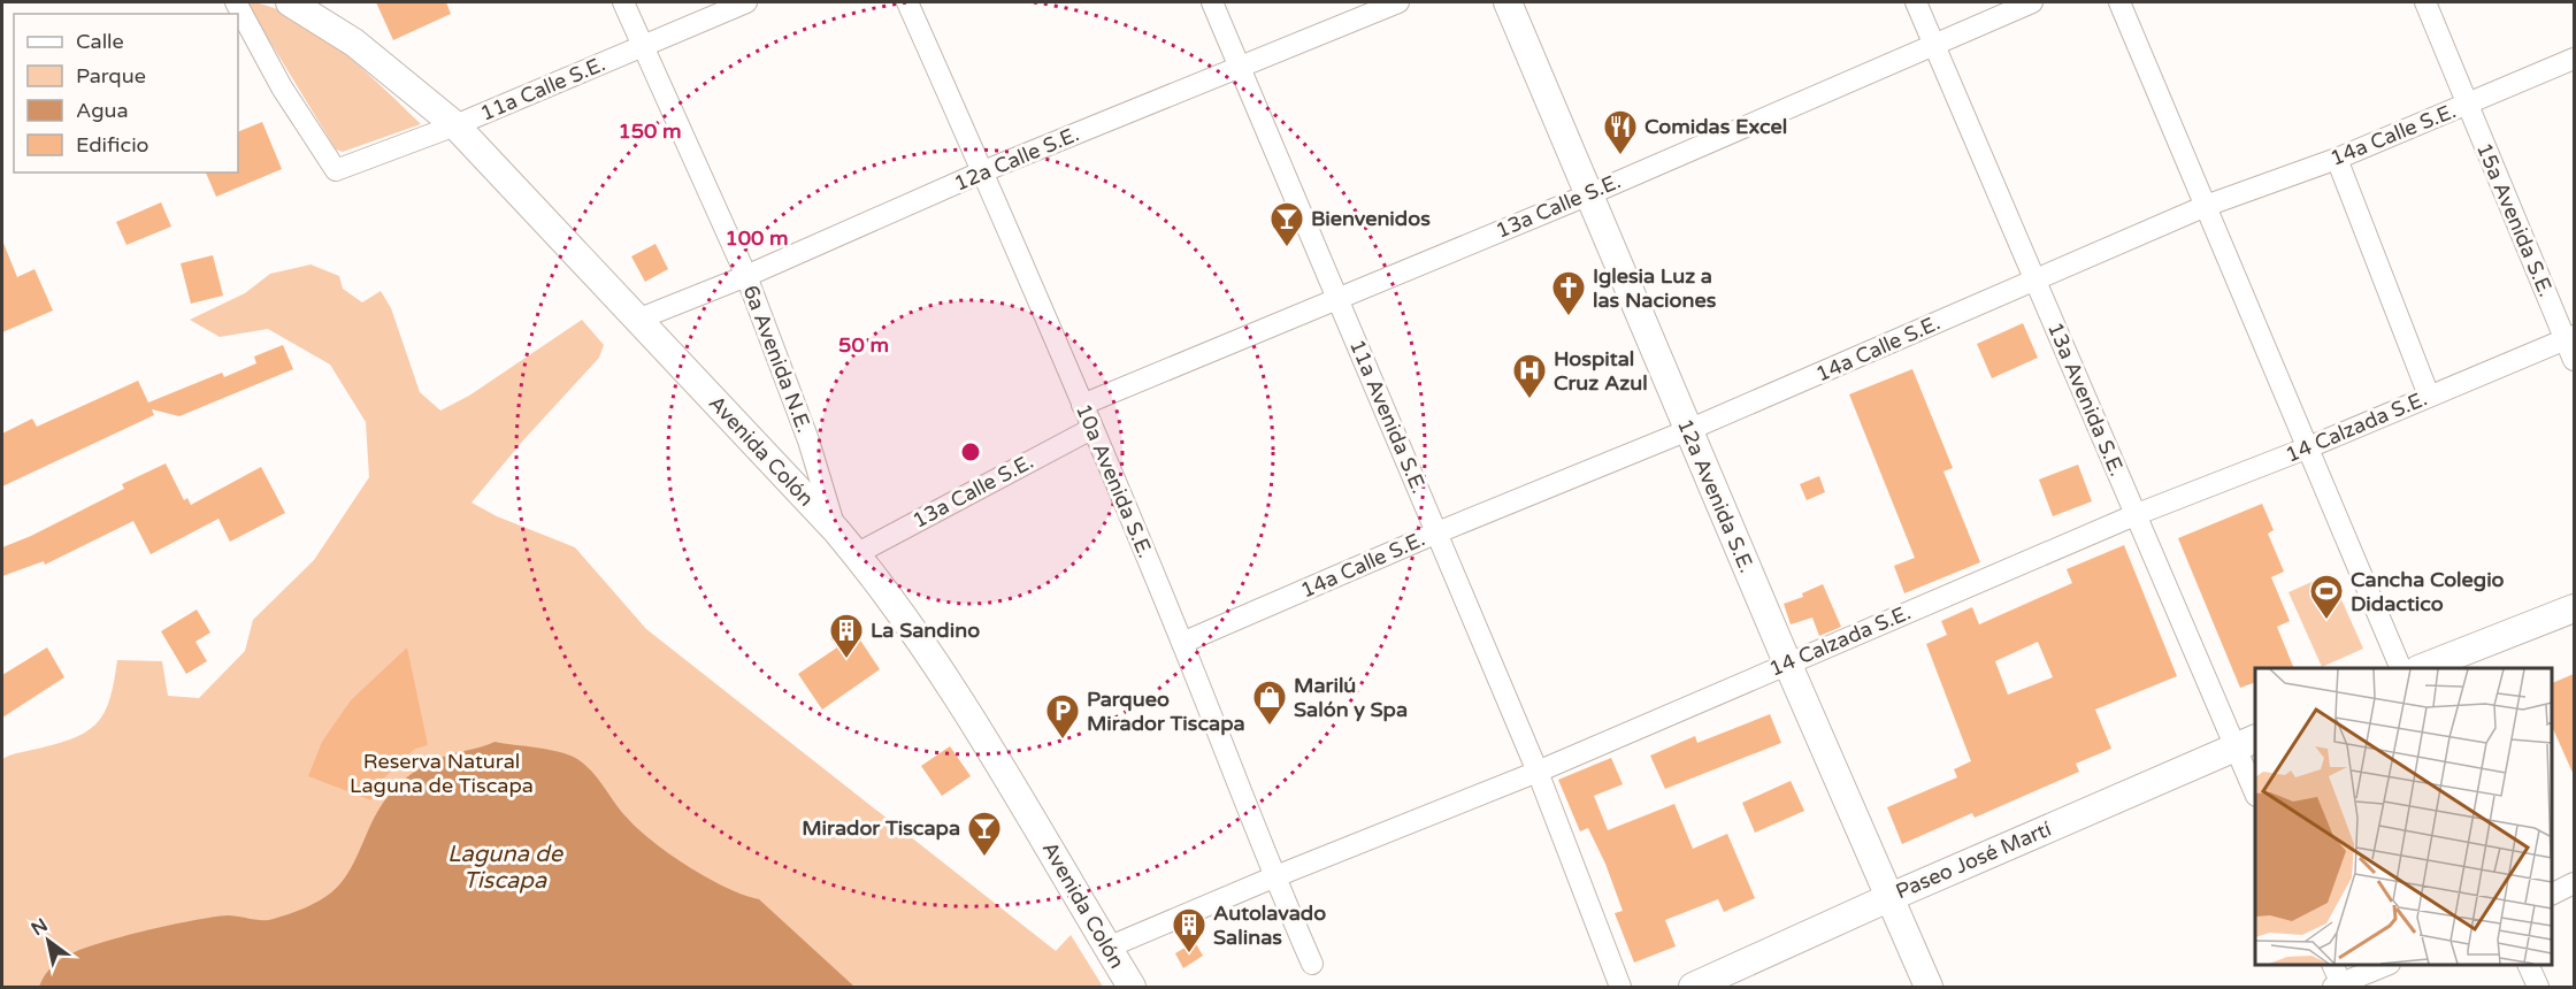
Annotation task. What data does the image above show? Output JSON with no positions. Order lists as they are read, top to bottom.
{
  "streets": {
    "main road": ["Avenida Colón", "12a Avenida S.E.", "Paseo José Martí"],
    "street": [
      "11a Calle S.E.",
      "14a Calle S.E.",
      "12a Calle S.E.",
      "13a Calle S.E.",
      "15a Avenida S.E.",
      "6a Avenida N.E.",
      "13a Avenida S.E.",
      "11a Avenida S.E.",
      "14 Calzada S.E.",
      "10a Avenida S.E."
    ]
  },
  "crossings": [
    ["11a Calle S.E.", "6a Avenida N.E."],
    ["11a Calle S.E.", "Avenida Colón"],
    ["14a Calle S.E.", "15a Avenida S.E."],
    ["14a Calle S.E.", "13a Avenida S.E."],
    ["14a Calle S.E.", "11a Avenida S.E."],
    ["14a Calle S.E.", "10a Avenida S.E."],
    ["14a Calle S.E.", "12a Avenida S.E."],
    ["12a Calle S.E.", "6a Avenida N.E."],
    ["12a Calle S.E.", "11a Avenida S.E."],
    ["12a Calle S.E.", "Avenida Colón"],
    ["12a Calle S.E.", "10a Avenida S.E."],
    ["13a Calle S.E.", "13a Avenida S.E."],
    ["13a Calle S.E.", "11a Avenida S.E."],
    ["13a Calle S.E.", "Avenida Colón"],
    ["13a Calle S.E.", "10a Avenida S.E."],
    ["13a Calle S.E.", "12a Avenida S.E."],
    ["15a Avenida S.E.", "14 Calzada S.E."],
    ["6a Avenida N.E.", "Avenida Colón"],
    ["13a Avenida S.E.", "14 Calzada S.E."],
    ["13a Avenida S.E.", "Paseo José Martí"],
    ["11a Avenida S.E.", "14 Calzada S.E."],
    ["14 Calzada S.E.", "Avenida Colón"],
    ["14 Calzada S.E.", "10a Avenida S.E."],
    ["14 Calzada S.E.", "12a Avenida S.E."],
    ["12a Avenida S.E.", "Paseo José Martí"]
  ],
  "water": ["Laguna de Tiscapa"],
  "parks": ["Reserva Natural Laguna de Tiscapa"],
  "places": {
    "restaurant": ["Comidas Excel"],
    "bar": ["Bienvenidos", "Mirador Tiscapa"],
    "church": ["Iglesia Luz a las Naciones"],
    "hospital": ["Hospital Cruz Azul"],
    "sports": ["Cancha Colegio Didactico"],
    "building": ["La Sandino", "Autolavado Salinas"],
    "shop": ["Marilú Salón y Spa"],
    "parking": ["Parqueo Mirador Tiscapa"]
  },
  "legend": [
    "Calle",
    "Parque",
    "Agua",
    "Edificio"
  ],
  "north": "top left",
  "rings": ["150 m", "100 m", "50 m"]
}
